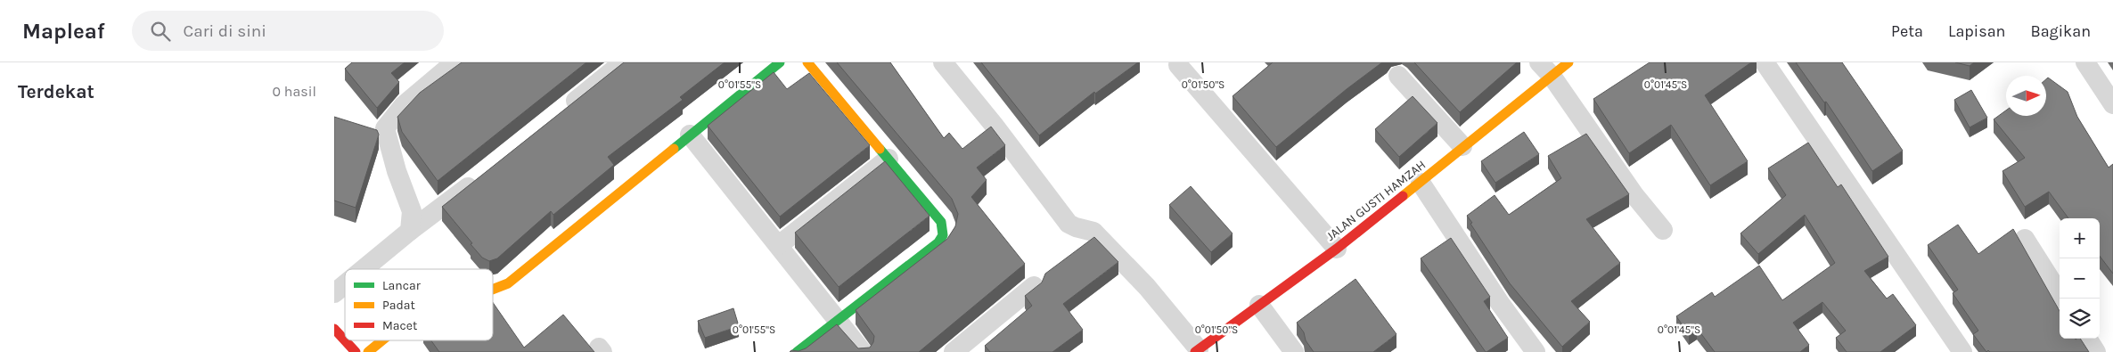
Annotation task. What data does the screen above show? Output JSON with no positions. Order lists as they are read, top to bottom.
{
  "streets": {
    "street": ["JALAN GUSTI HAMZAH"]
  },
  "legend": ["Lancar", "Padat", "Macet"],
  "north": "right",
  "page": {
    "header": "Mapleaf",
    "search": "Cari di sini",
    "nav": ["Peta", "Lapisan", "Bagikan"],
    "heading": ["Terdekat", "0 hasil"],
    "map_buttons": ["+", "−"]
  },
  "coordinates": ["0°01'55\"S", "0°01'50\"S", "0°01'45\"S"]
}
